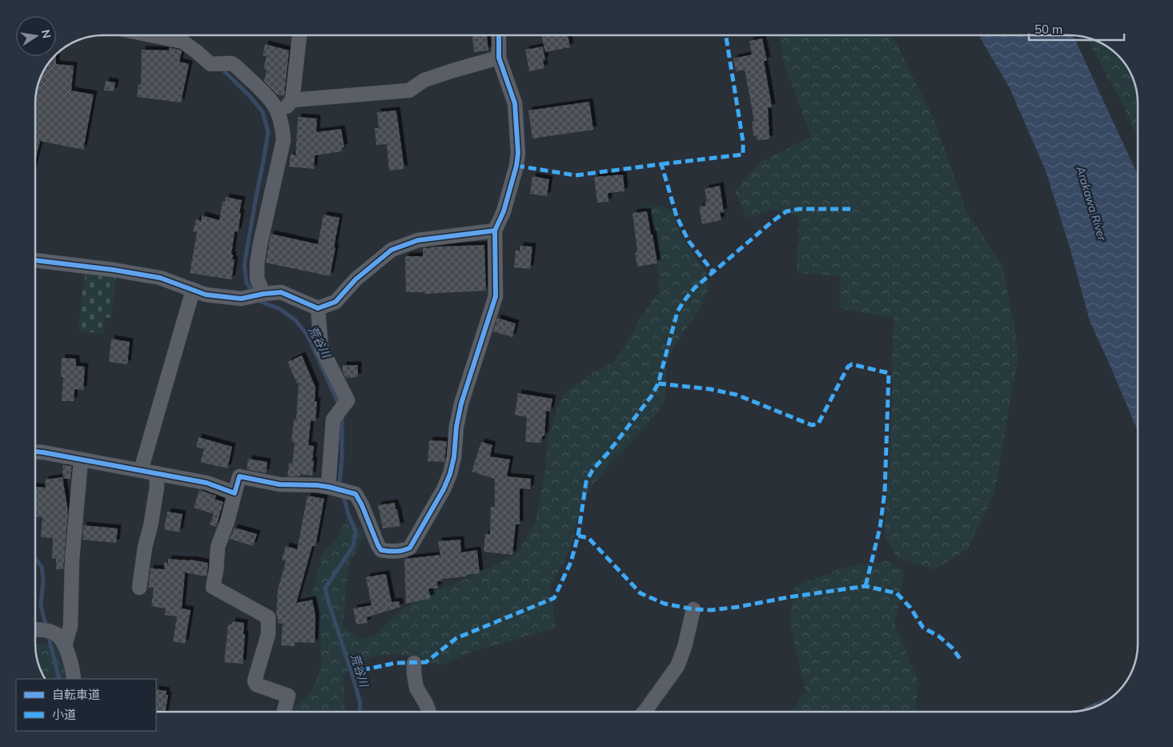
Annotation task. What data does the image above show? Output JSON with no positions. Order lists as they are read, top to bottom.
{
  "water": ["Arakawa River", "荒谷川"],
  "legend": ["自転車道", "小道"],
  "scale_bar": "50 m",
  "north": "right"
}
